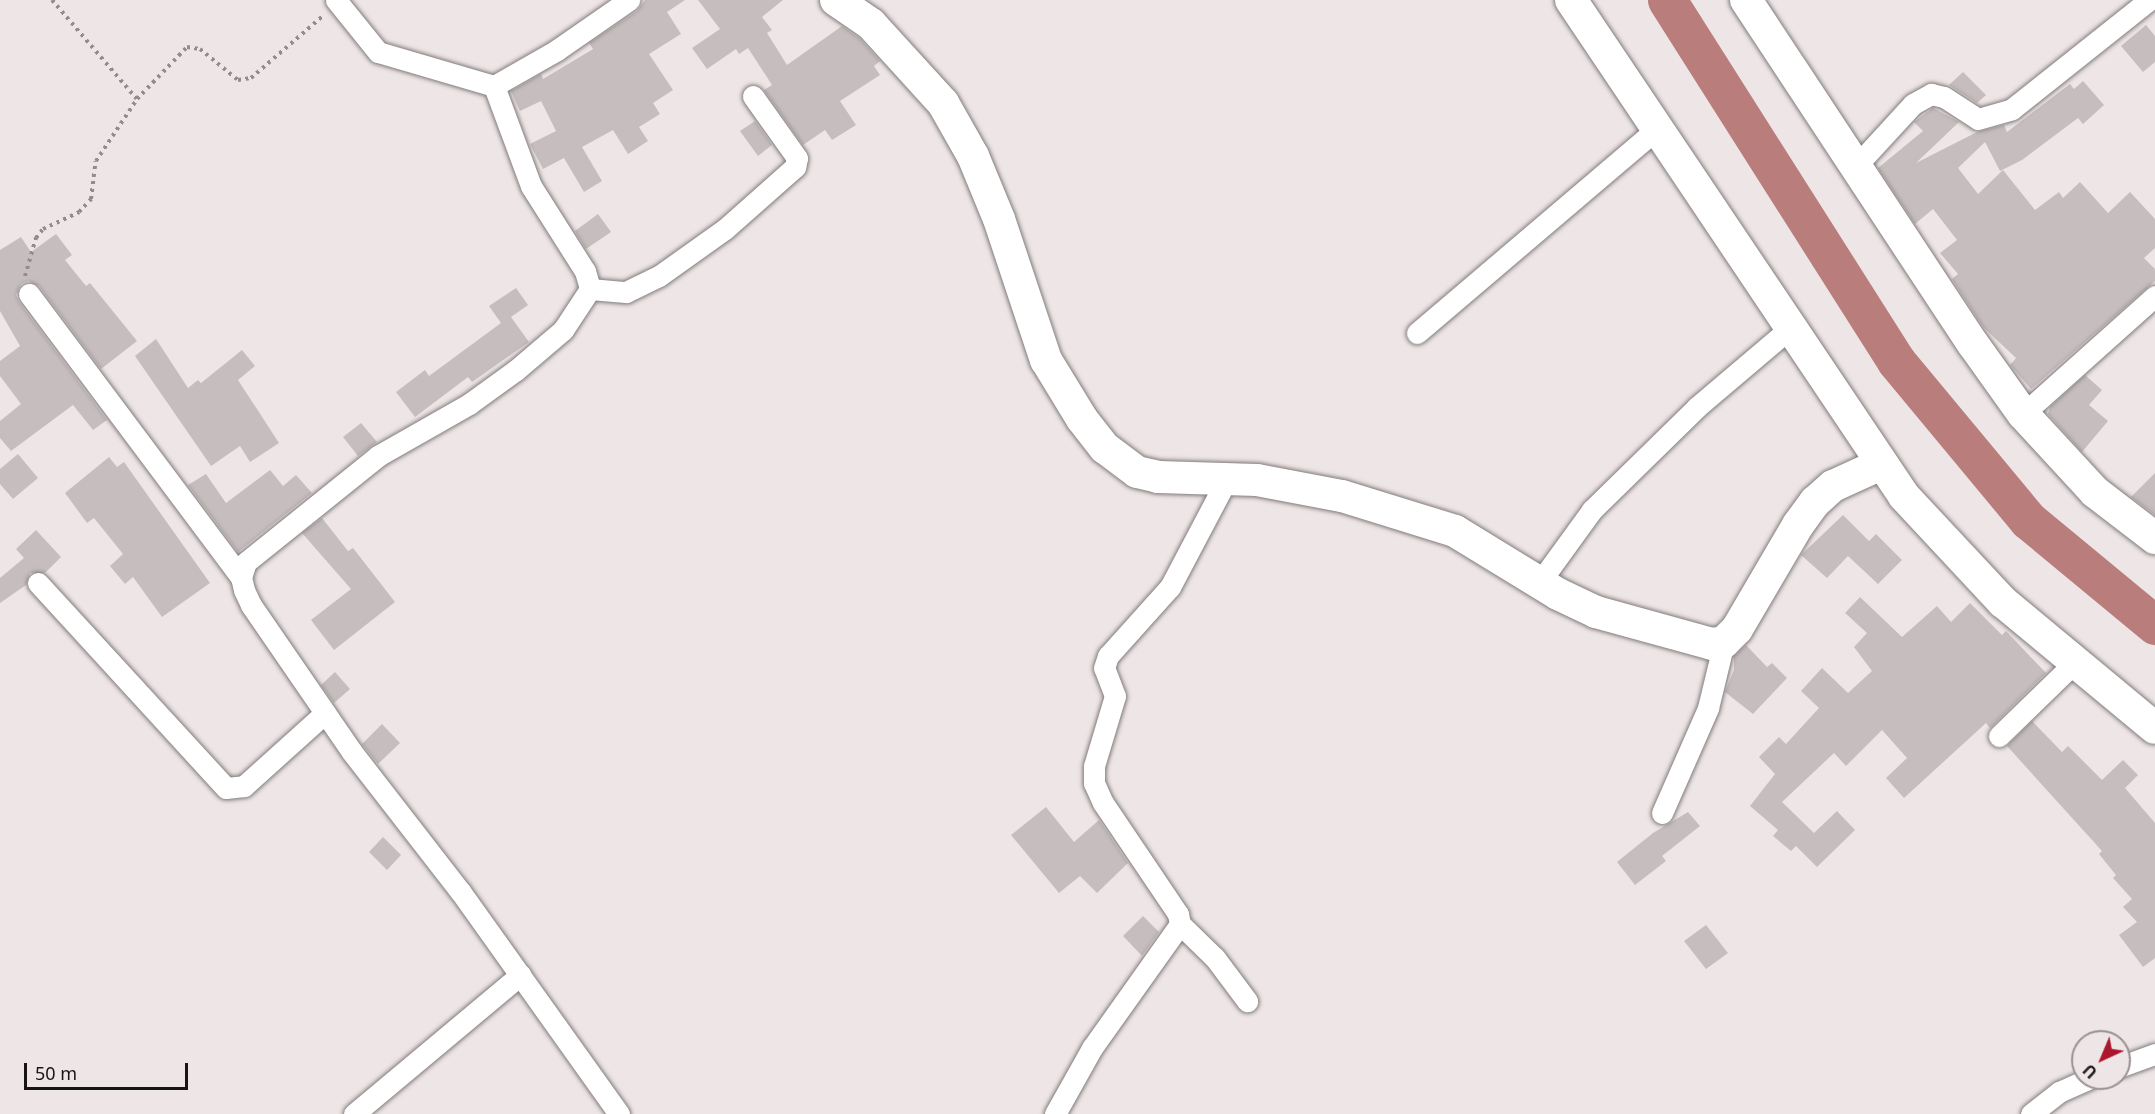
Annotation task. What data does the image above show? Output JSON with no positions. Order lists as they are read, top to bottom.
{
  "scale_bar": "50 m",
  "north": "bottom left"
}
